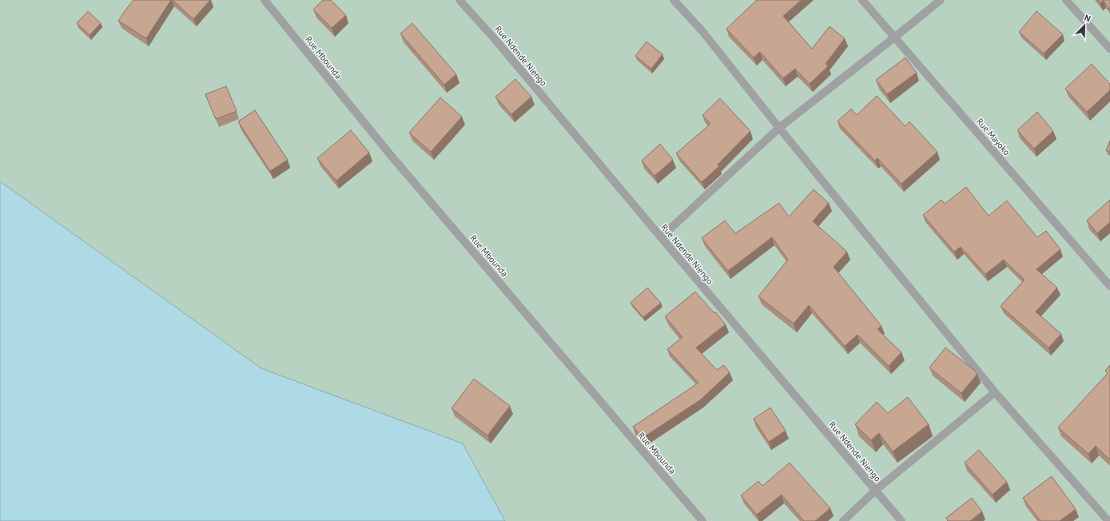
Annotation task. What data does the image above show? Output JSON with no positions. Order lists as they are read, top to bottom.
{
  "streets": {
    "street": ["Rue Ndende Niengo", "Rue Mbounda", "Rue Mayoko"]
  },
  "north": "top right"
}
